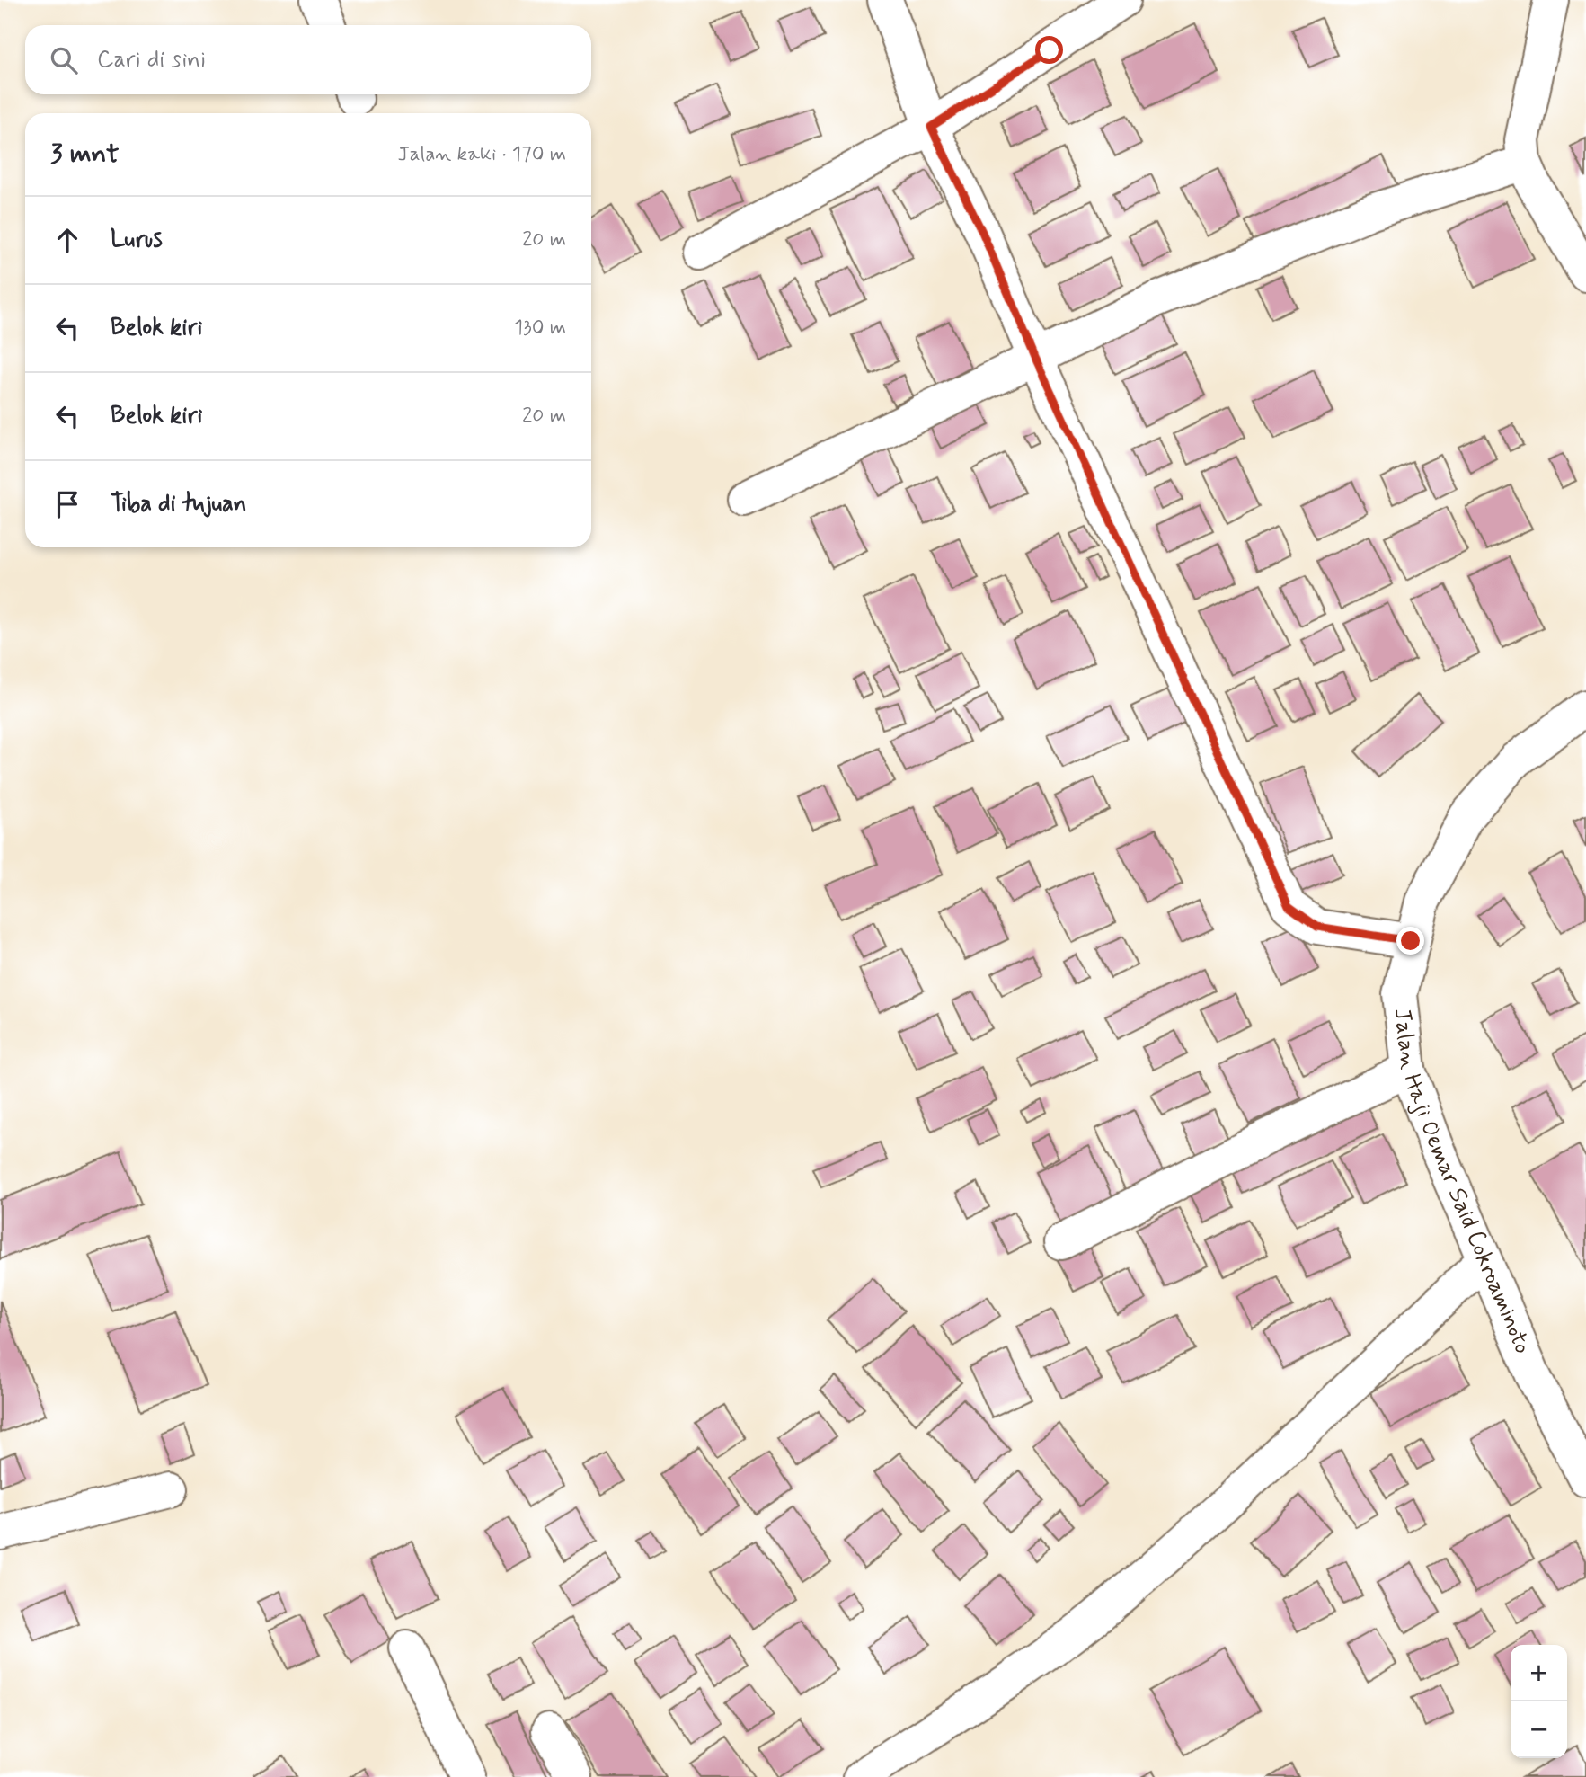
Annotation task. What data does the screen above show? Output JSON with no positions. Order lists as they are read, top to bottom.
{
  "streets": {
    "main road": ["Jalan Haji Oemar Said Cokroaminoto"]
  },
  "page": {
    "search": "Cari di sini",
    "heading": ["3 mnt", "Jalan kaki · 170 m"],
    "list": [
      ["Lurus", "20 m"],
      ["Belok kiri", "130 m"],
      ["Belok kiri", "20 m"],
      "Tiba di tujuan"
    ],
    "map_buttons": ["+", "−"]
  }
}
